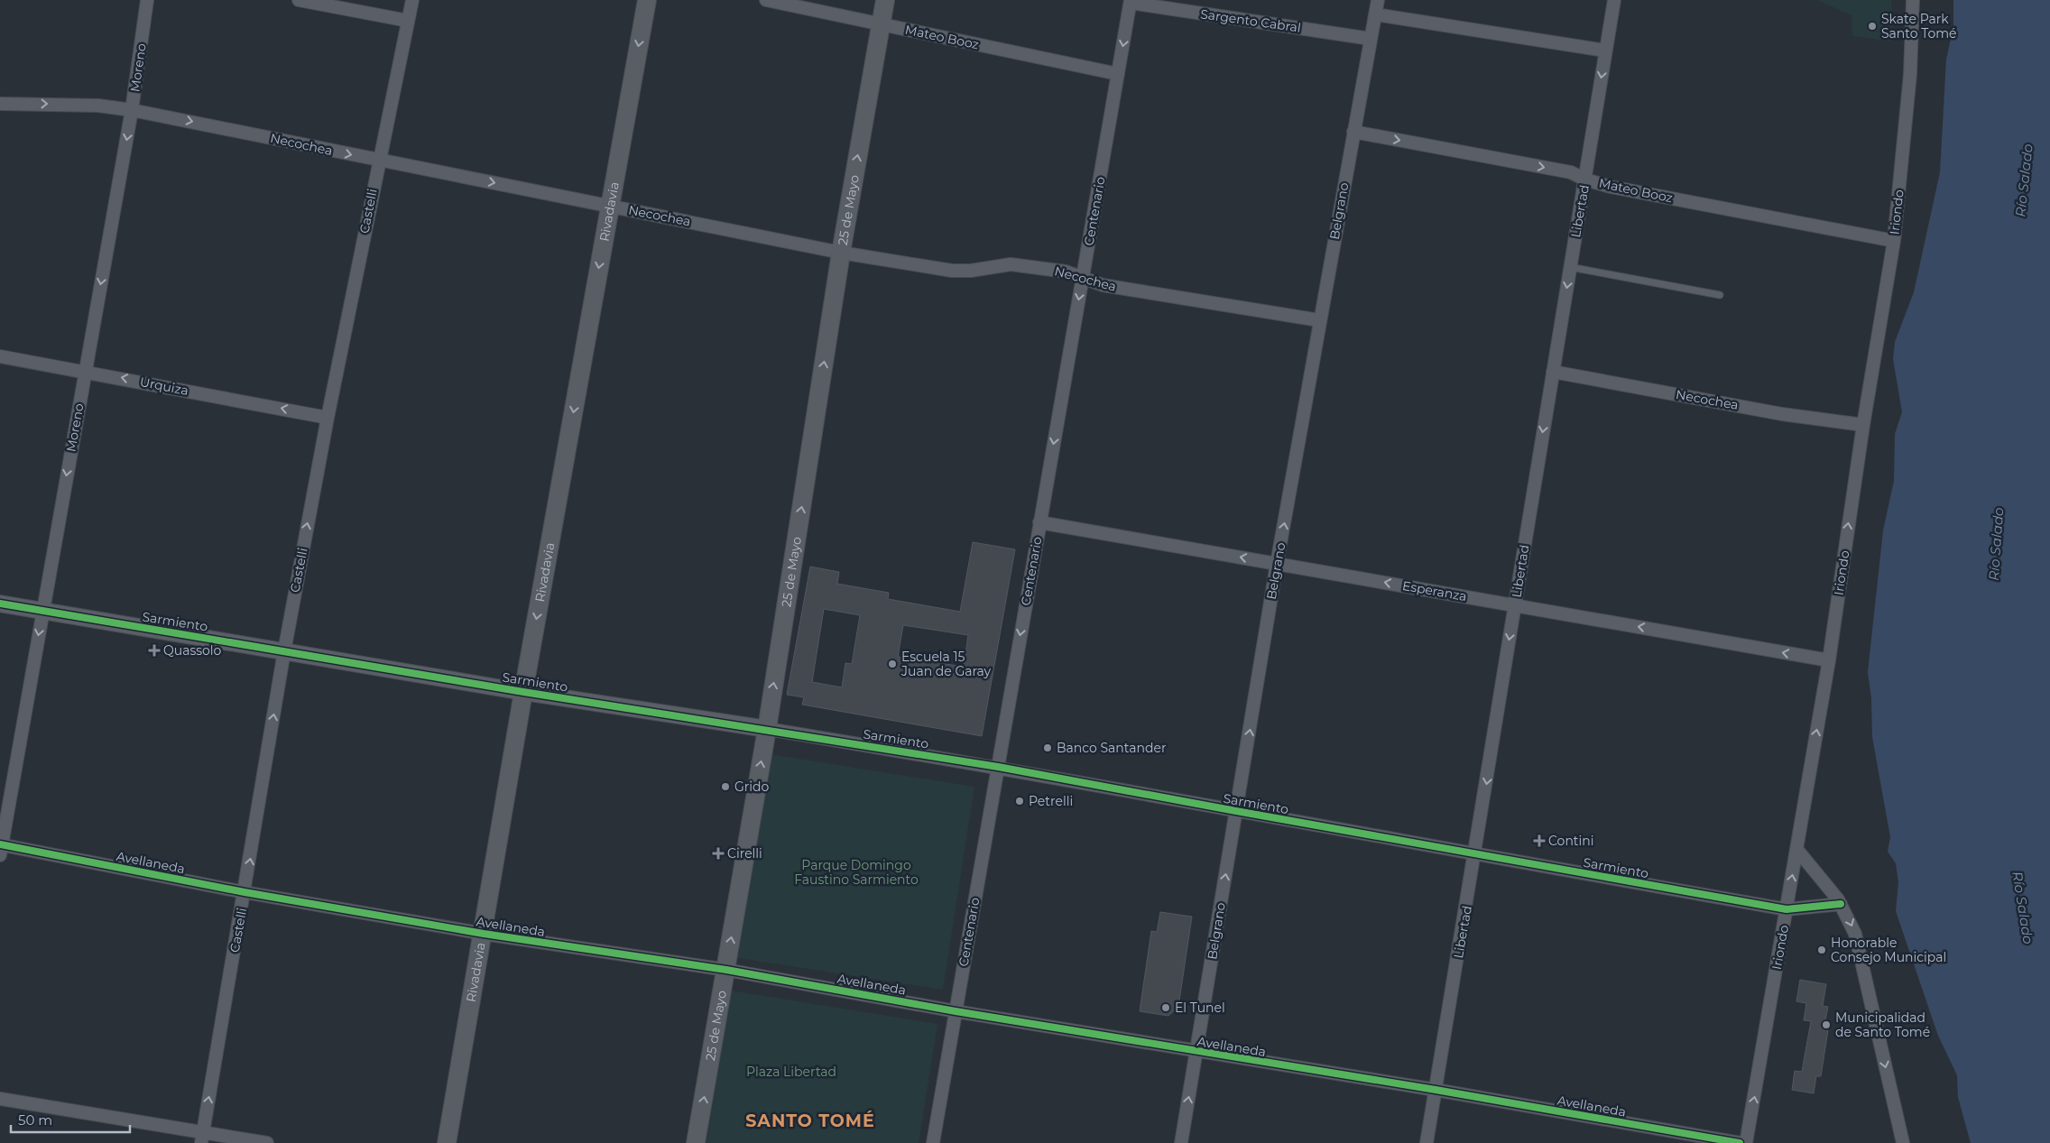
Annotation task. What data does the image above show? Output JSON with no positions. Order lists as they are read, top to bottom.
{
  "streets": {
    "main road": ["Rivadavia", "25 de Mayo"],
    "street": [
      "Sargento Cabral",
      "Mateo Booz",
      "Moreno",
      "Necochea",
      "Castelli",
      "Centenario",
      "Belgrano",
      "Libertad",
      "Iriondo",
      "Urquiza",
      "Esperanza",
      "Sarmiento",
      "Avellaneda"
    ]
  },
  "crossings": [
    ["Sargento Cabral", "Centenario"],
    ["Sargento Cabral", "Belgrano"],
    ["Mateo Booz", "25 de Mayo"],
    ["Mateo Booz", "Centenario"],
    ["Mateo Booz", "Belgrano"],
    ["Mateo Booz", "Libertad"],
    ["Mateo Booz", "Iriondo"],
    ["Moreno", "Necochea"],
    ["Moreno", "Urquiza"],
    ["Moreno", "Sarmiento"],
    ["Moreno", "Avellaneda"],
    ["Necochea", "Castelli"],
    ["Necochea", "Rivadavia"],
    ["Necochea", "25 de Mayo"],
    ["Necochea", "Centenario"],
    ["Necochea", "Belgrano"],
    ["Necochea", "Libertad"],
    ["Necochea", "Iriondo"],
    ["Castelli", "Urquiza"],
    ["Castelli", "Sarmiento"],
    ["Castelli", "Avellaneda"],
    ["Rivadavia", "Sarmiento"],
    ["Rivadavia", "Avellaneda"],
    ["25 de Mayo", "Sarmiento"],
    ["25 de Mayo", "Avellaneda"],
    ["Centenario", "Esperanza"],
    ["Centenario", "Sarmiento"],
    ["Centenario", "Avellaneda"],
    ["Belgrano", "Esperanza"],
    ["Belgrano", "Sarmiento"],
    ["Belgrano", "Avellaneda"],
    ["Libertad", "Esperanza"],
    ["Libertad", "Sarmiento"],
    ["Libertad", "Avellaneda"],
    ["Iriondo", "Esperanza"],
    ["Iriondo", "Sarmiento"]
  ],
  "one_way": [
    "Moreno",
    "Necochea",
    "Castelli",
    "Rivadavia",
    "25 de Mayo",
    "Centenario",
    "Belgrano",
    "Libertad",
    "Iriondo",
    "Urquiza",
    "Esperanza"
  ],
  "districts": ["SANTO TOMÉ"],
  "water": ["Río Salado"],
  "parks": ["Parque Domingo Faustino Sarmiento", "Plaza Libertad"],
  "places": {
    "other": [
      "Skate Park Santo Tomé",
      "Escuela 15 Juan de Garay",
      "Banco Santander",
      "Grido",
      "Petrelli",
      "Honorable Consejo Municipal",
      "El Tunel",
      "Municipalidad de Santo Tomé"
    ],
    "health": ["Quassolo", "Contini", "Cirelli"]
  },
  "scale_bar": "50 m"
}
